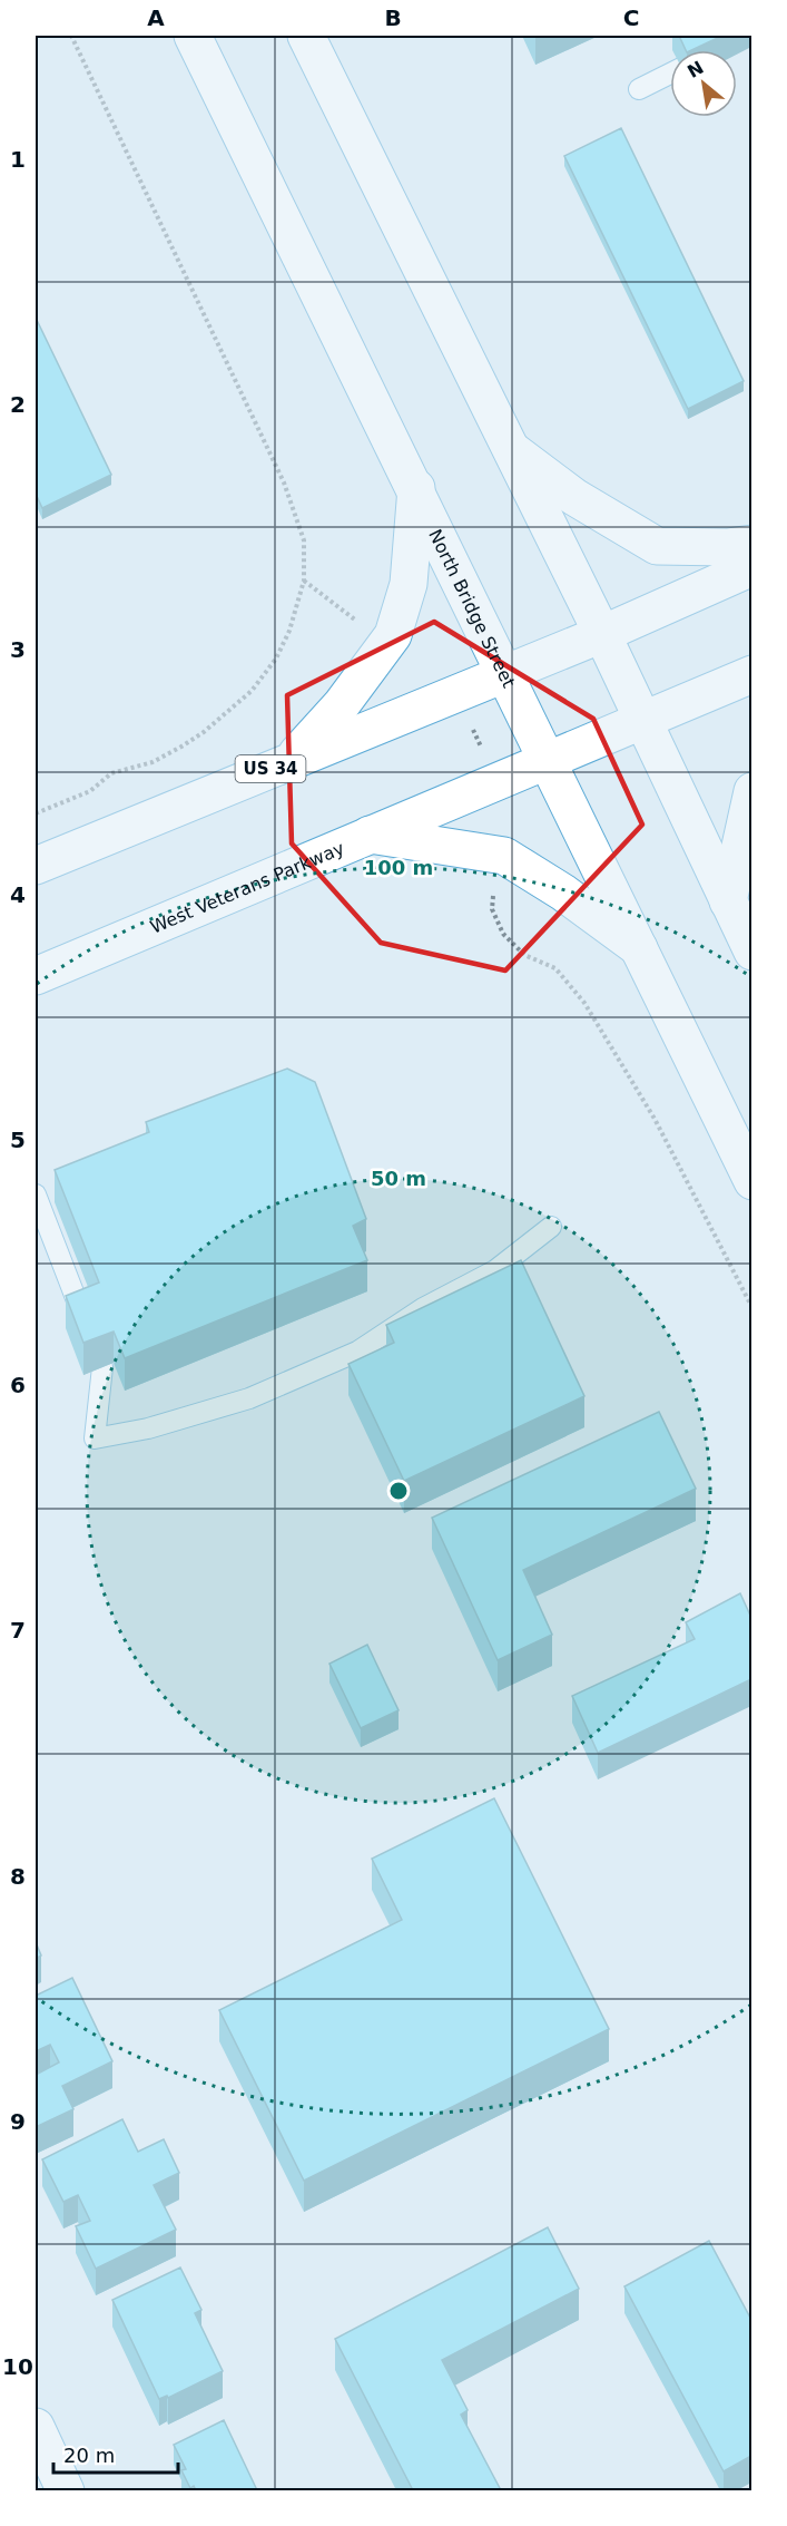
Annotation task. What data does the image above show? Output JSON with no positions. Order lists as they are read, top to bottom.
{
  "streets": {
    "main road": ["North Bridge Street", "US 34", "West Veterans Parkway"]
  },
  "crossings": [
    ["North Bridge Street", "US 34"],
    ["North Bridge Street", "West Veterans Parkway"]
  ],
  "scale_bar": "20 m",
  "north": "top left",
  "grid": {
    "columns": ["A", "B", "C"],
    "rows": [
      "1",
      "2",
      "3",
      "4",
      "5",
      "6",
      "7",
      "8",
      "9",
      "10"
    ]
  },
  "rings": ["100 m", "50 m"]
}
